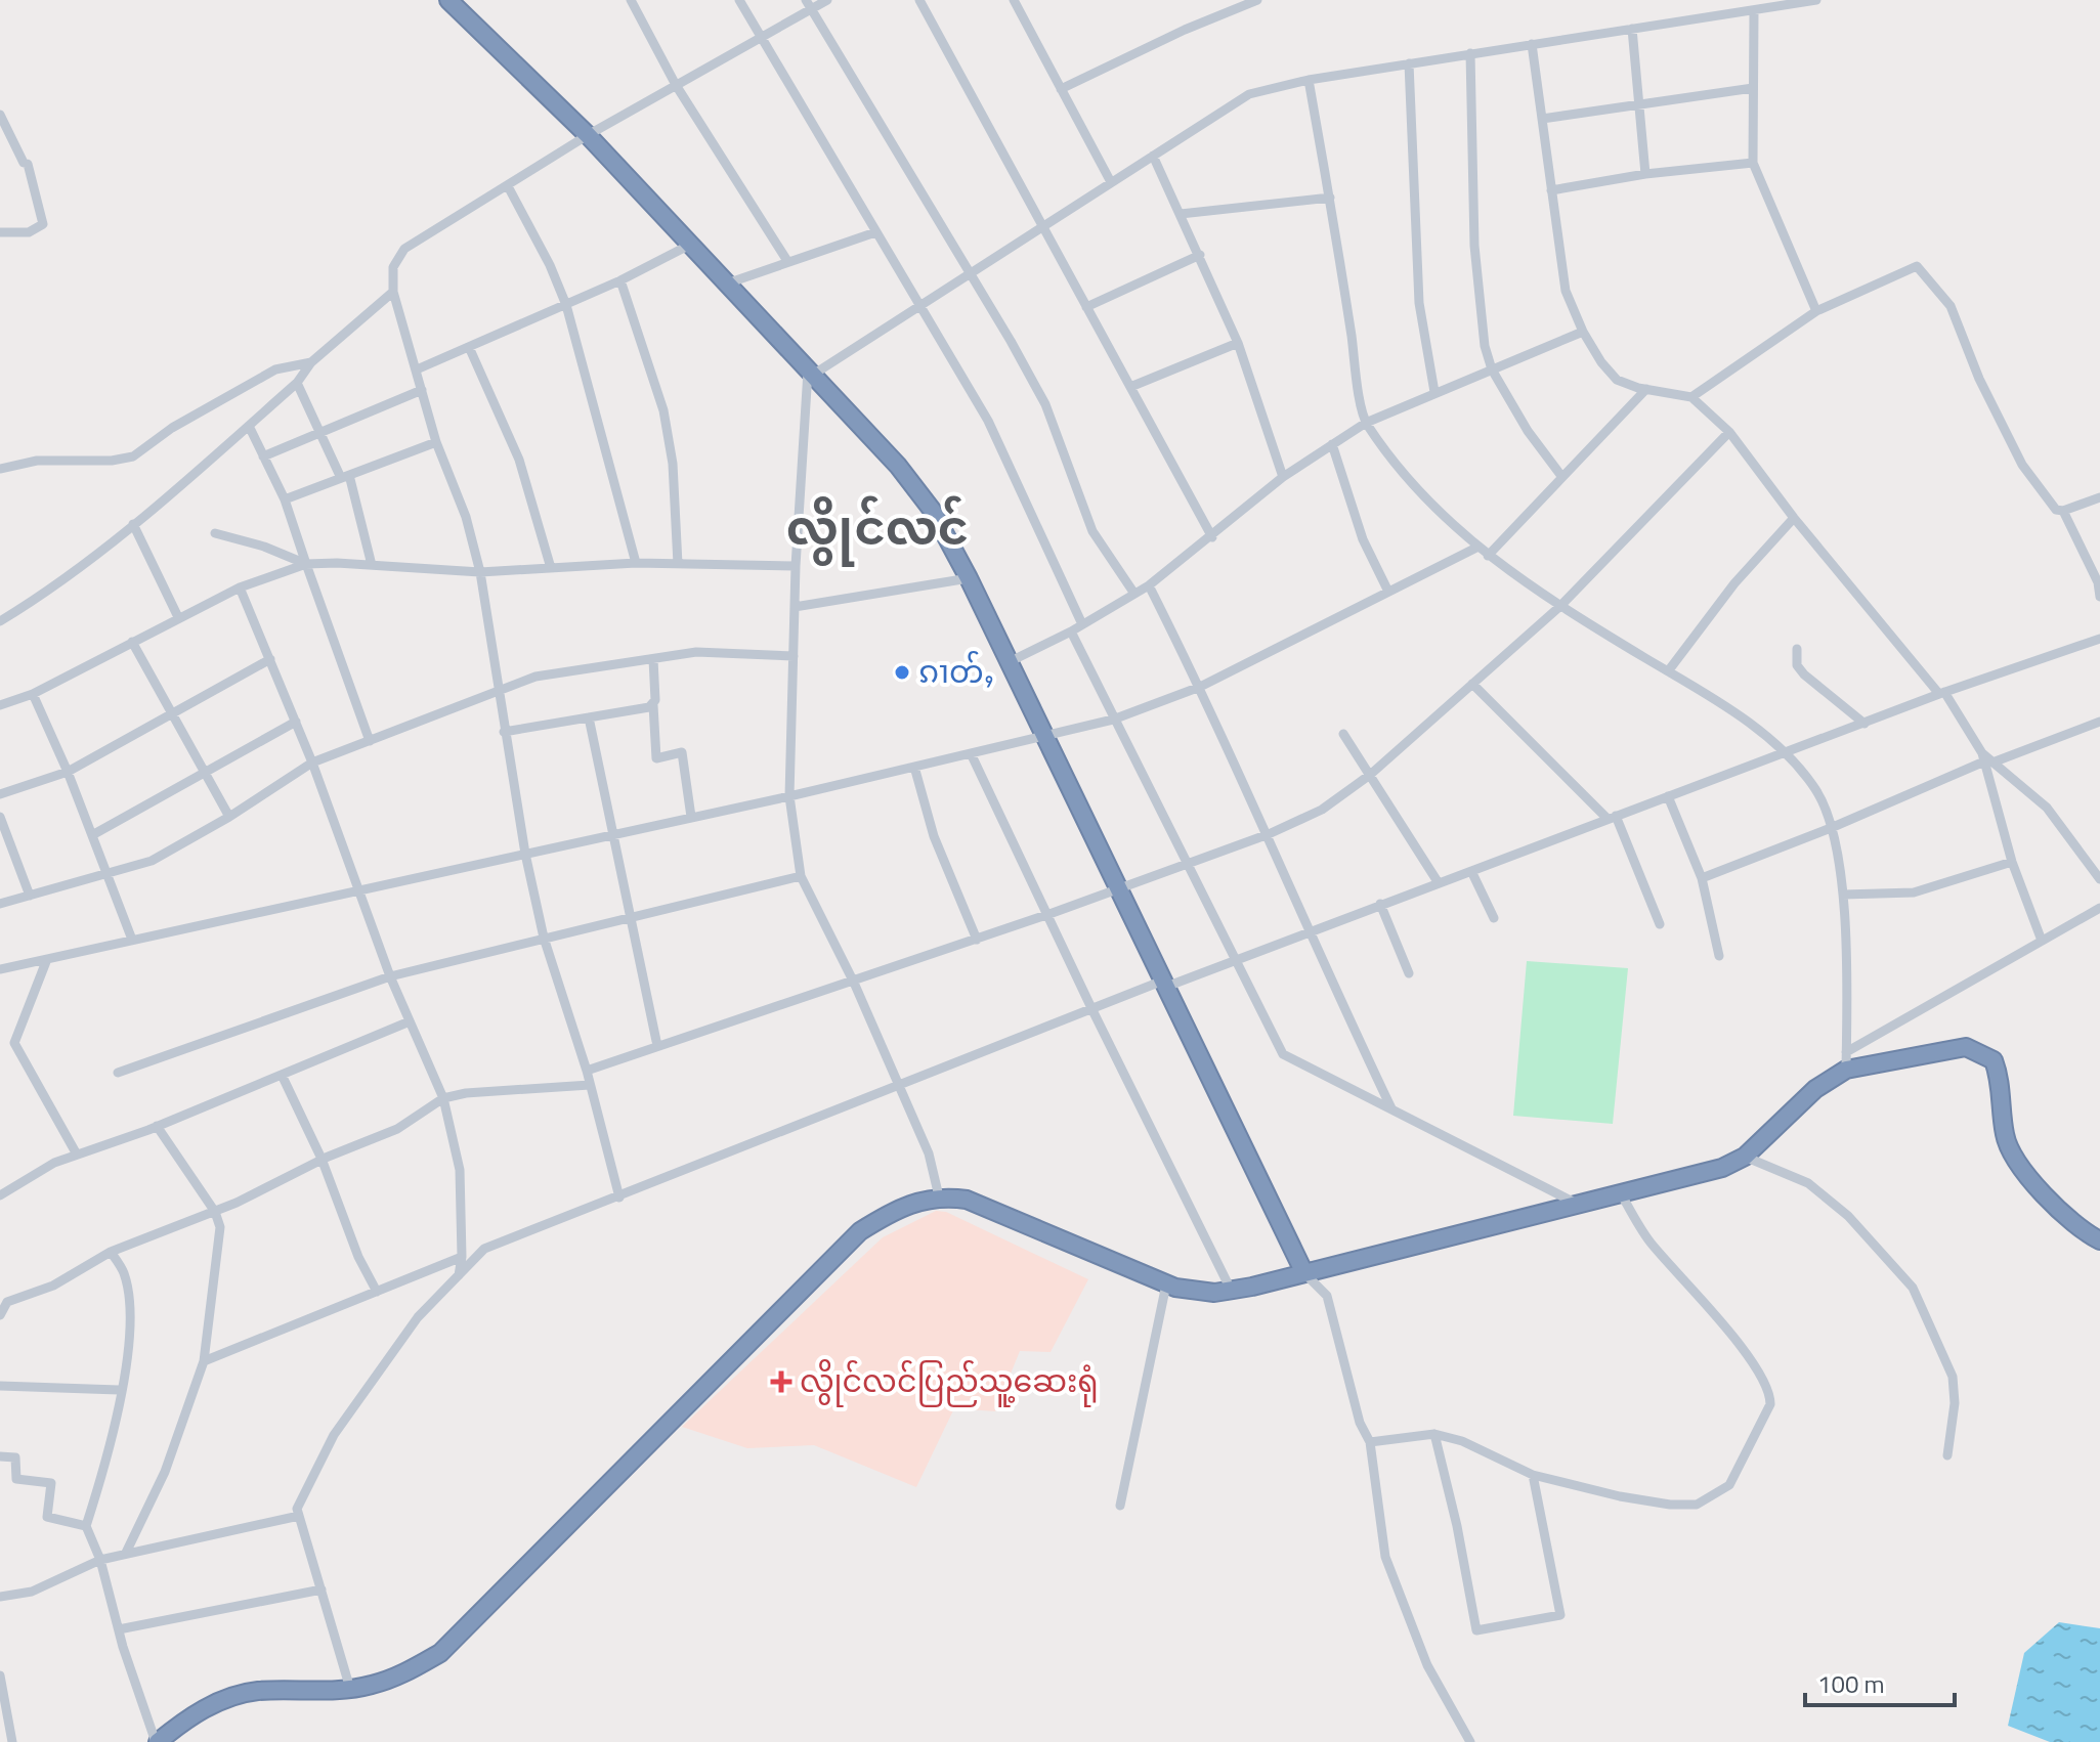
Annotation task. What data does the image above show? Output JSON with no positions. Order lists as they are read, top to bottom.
{
  "districts": ["လွိုင်လင်"],
  "places": {
    "other": ["ၵၢတ်ႇ"],
    "health": ["လွိုင်လင်ပြည်သူ့ဆေးရုံ"]
  },
  "scale_bar": "100 m"
}
